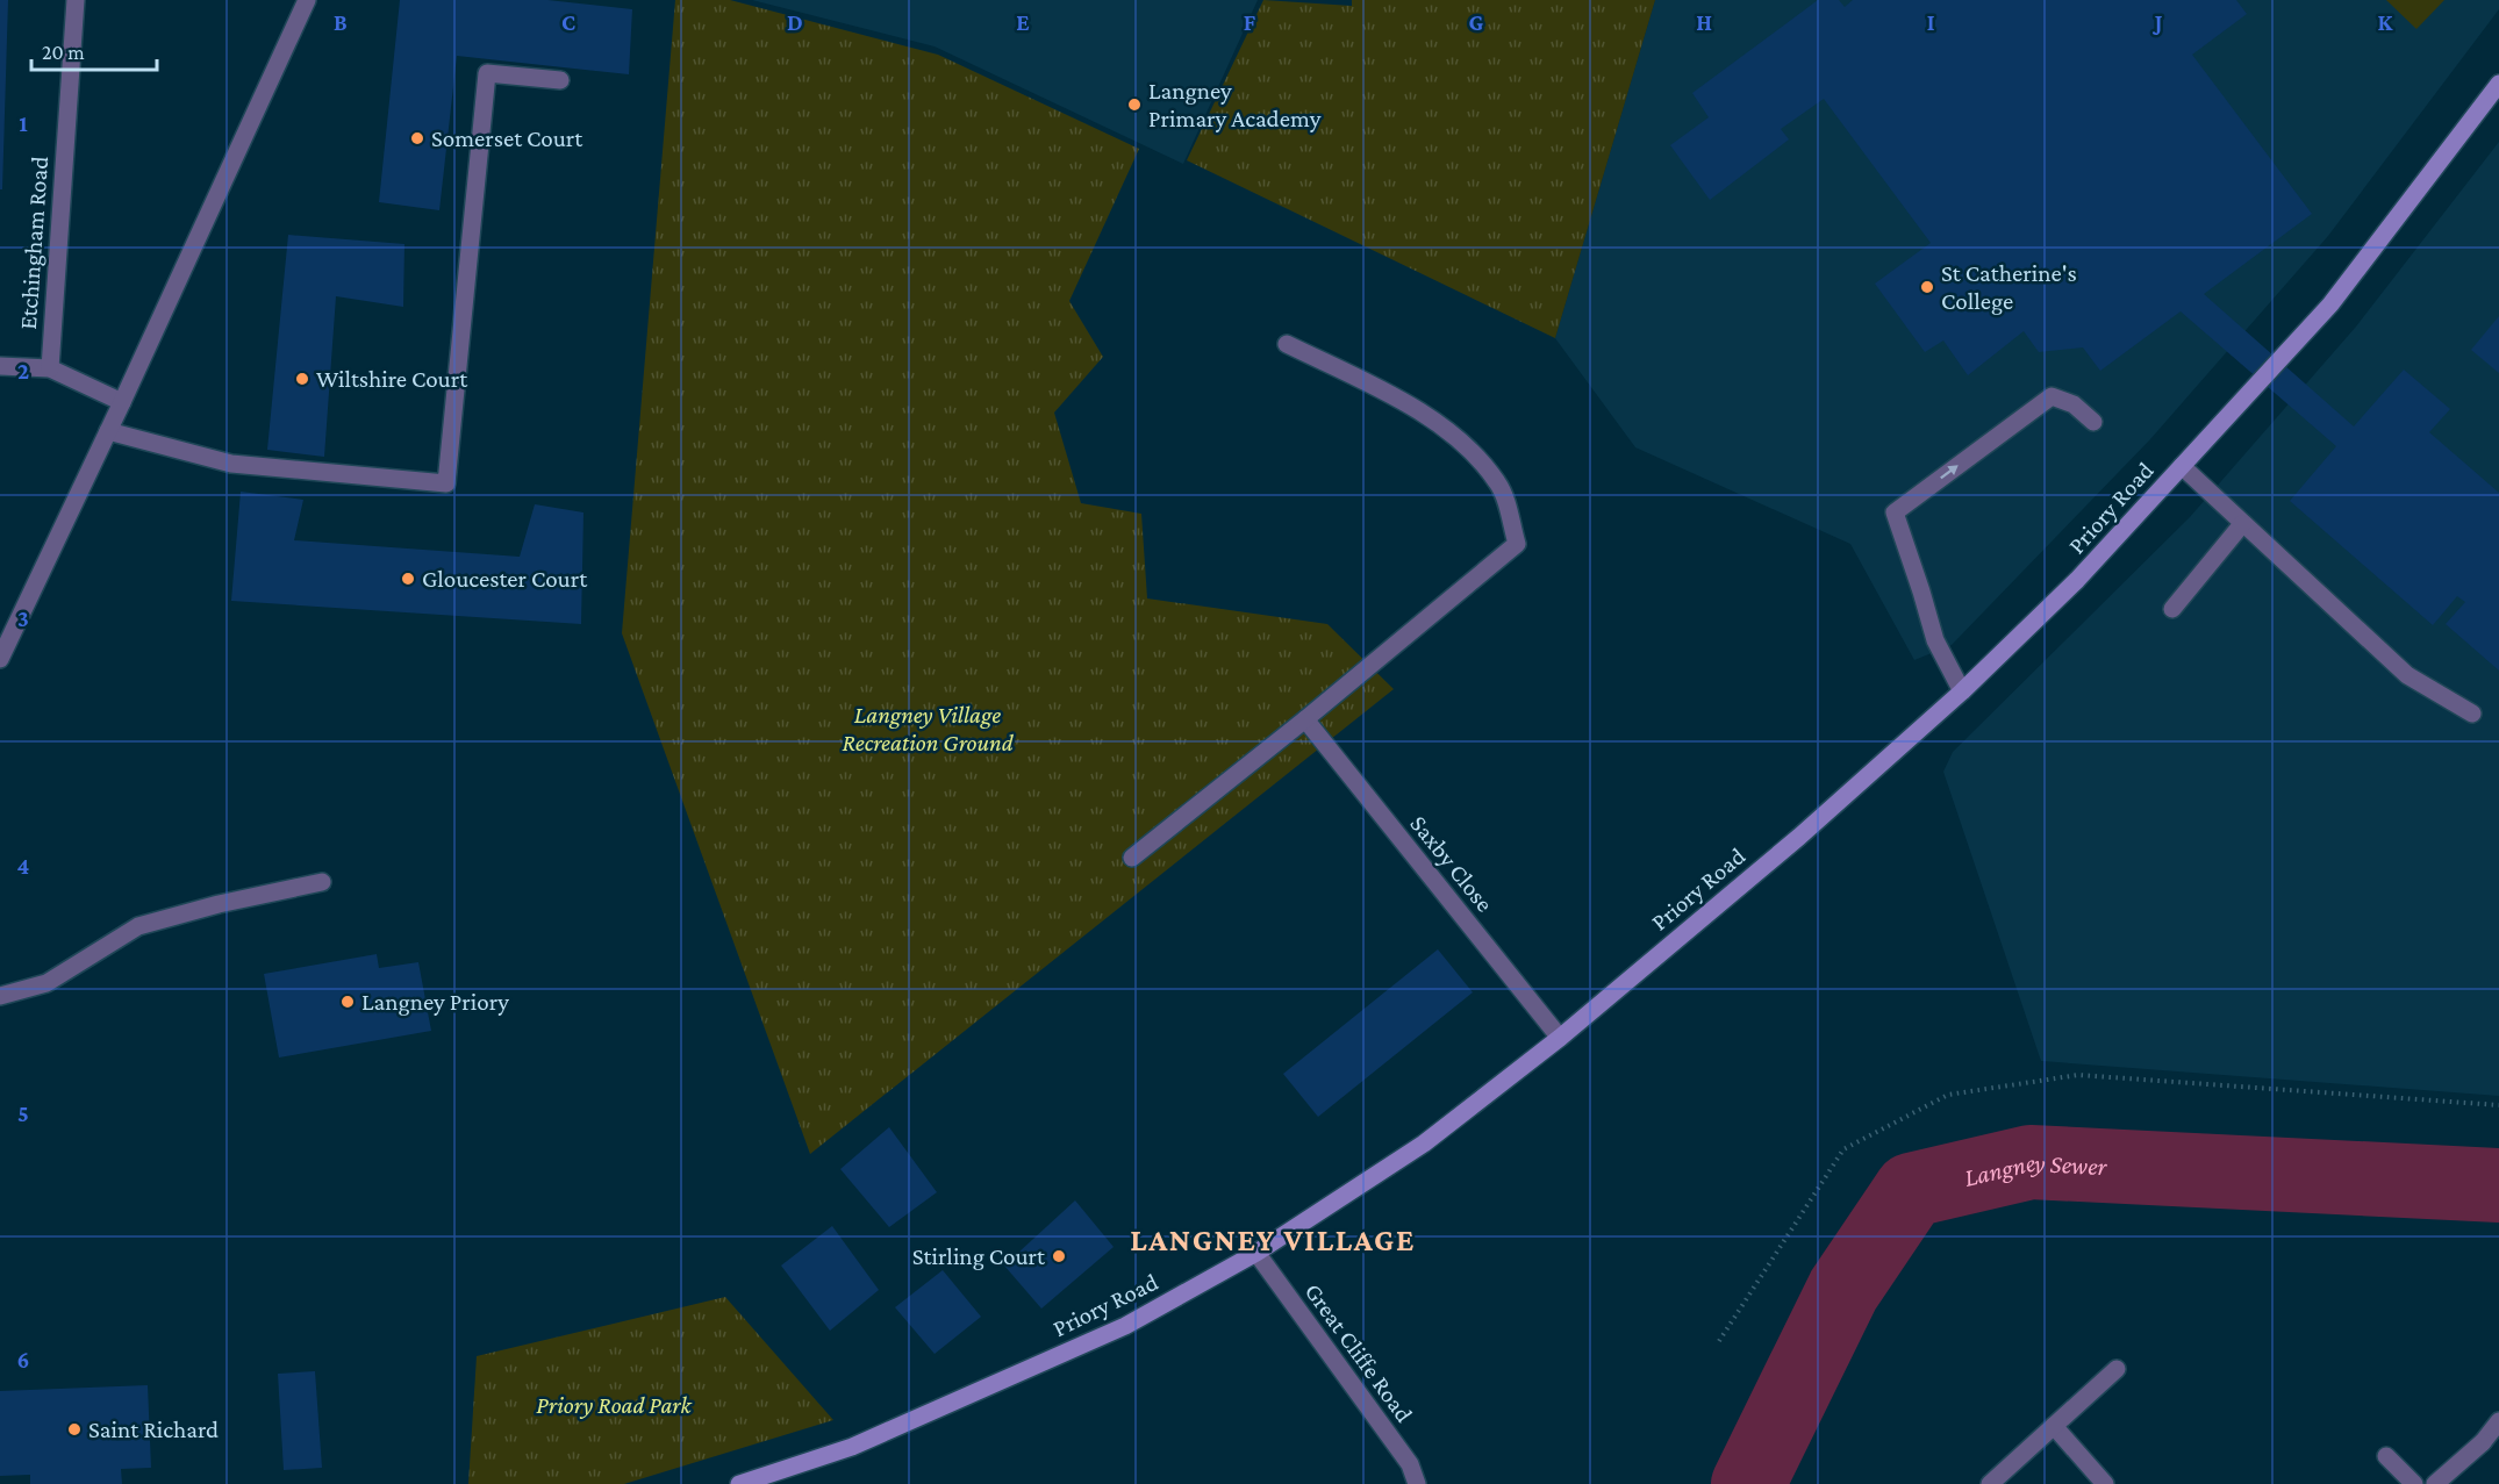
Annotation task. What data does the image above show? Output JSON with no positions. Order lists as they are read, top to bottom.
{
  "streets": {
    "street": [
      "Etchingham Road",
      "Priory Road",
      "Saxby Close",
      "Great Cliffe Road"
    ]
  },
  "crossings": [
    ["Priory Road", "Saxby Close"],
    ["Priory Road", "Great Cliffe Road"]
  ],
  "districts": ["LANGNEY VILLAGE"],
  "water": ["Langney Sewer"],
  "parks": ["Langney Village Recreation Ground", "Priory Road Park"],
  "places": [
    "Langney Primary Academy",
    "Somerset Court",
    "St Catherine's College",
    "Wiltshire Court",
    "Gloucester Court",
    "Langney Priory",
    "Stirling Court",
    "Saint Richard"
  ],
  "scale_bar": "20 m",
  "grid": {
    "columns": [
      "B",
      "C",
      "D",
      "E",
      "F",
      "G",
      "H",
      "I",
      "J",
      "K"
    ],
    "rows": [
      "1",
      "2",
      "3",
      "4",
      "5",
      "6"
    ]
  }
}
